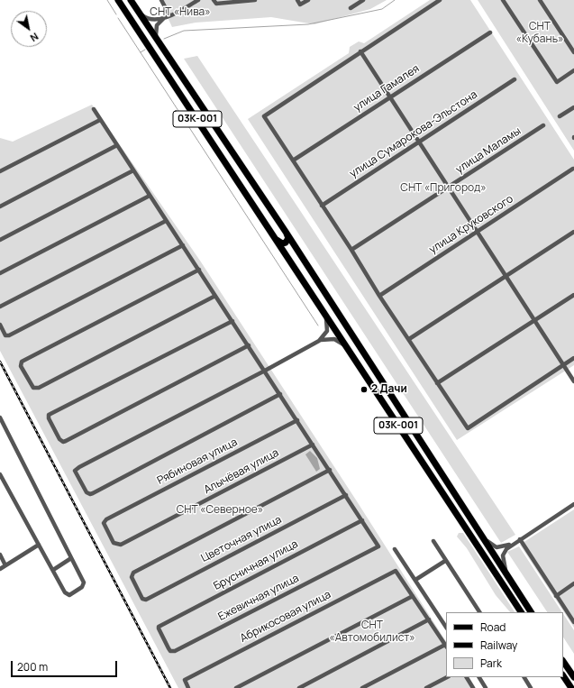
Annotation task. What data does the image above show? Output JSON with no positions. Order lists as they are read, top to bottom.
{
  "streets": {
    "main road": ["03К-001"],
    "street": [
      "улица Гамалея",
      "улица Сумарокова-Эльстона",
      "улица Маламы",
      "улица Круковского",
      "Рябиновая улица",
      "Алычёвая улица",
      "Цветочная улица",
      "Брусничная улица",
      "Ежевичная улица",
      "Абрикосовая улица"
    ]
  },
  "crossings": [
    ["Рябиновая улица", "Алычёвая улица"],
    ["Брусничная улица", "Ежевичная улица"]
  ],
  "parks": [
    "СНТ «Нива»",
    "СНТ «Кубань»",
    "СНТ «Пригород»",
    "СНТ «Северное»",
    "СНТ «Автомобилист»"
  ],
  "places": ["2 Дачи"],
  "legend": ["Road", "Railway", "Park"],
  "scale_bar": "200 m",
  "north": "bottom right"
}
